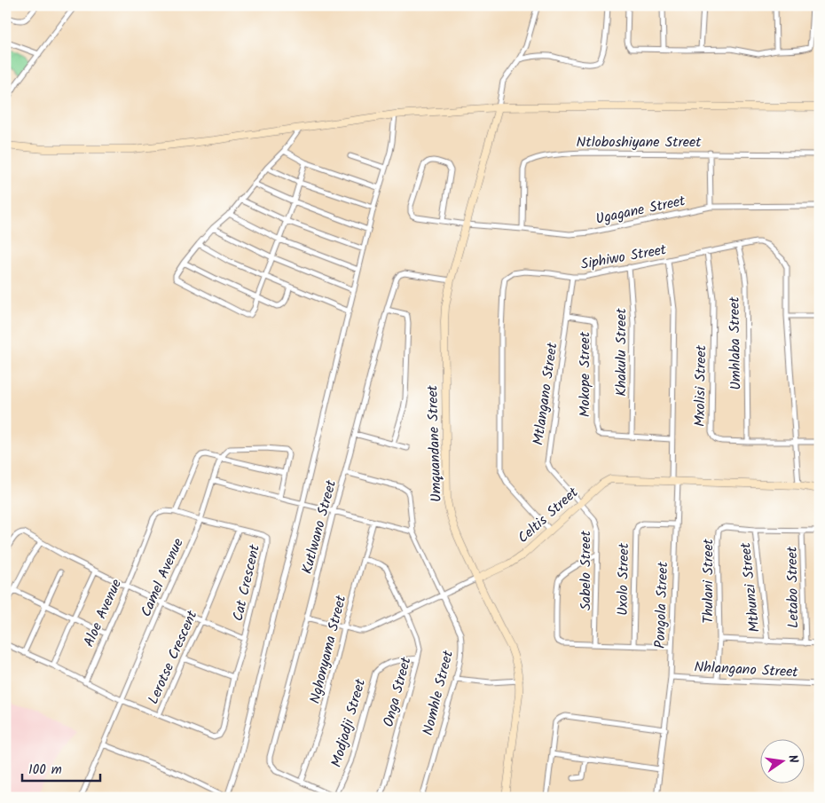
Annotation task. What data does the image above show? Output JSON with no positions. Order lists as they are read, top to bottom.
{
  "streets": {
    "street": [
      "Ntloboshiyane Street",
      "Ugagane Street",
      "Siphiwo Street",
      "Umhlaba Street",
      "Khakulu Street",
      "Mokope Street",
      "Mxolisi Street",
      "Mtlangano Street",
      "Umquandane Street",
      "Celtis Street",
      "Kutlwano Street",
      "Sabelo Street",
      "Camel Avenue",
      "Uxolo Street",
      "Thulani Street",
      "Cat Crescent",
      "Mthunzi Street",
      "Letabo Street",
      "Pongola Street",
      "Aloe Avenue",
      "Nghonyama Street",
      "Lerotse Crescent",
      "Nhlangano Street",
      "Onga Street",
      "Nomhle Street",
      "Modjadji Street"
    ]
  },
  "crossings": [
    ["Ntloboshiyane Street", "Ugagane Street"],
    ["Ugagane Street", "Umquandane Street"],
    ["Siphiwo Street", "Umhlaba Street"],
    ["Siphiwo Street", "Khakulu Street"],
    ["Siphiwo Street", "Mxolisi Street"],
    ["Siphiwo Street", "Mtlangano Street"],
    ["Siphiwo Street", "Celtis Street"],
    ["Siphiwo Street", "Pongola Street"],
    ["Umhlaba Street", "Mxolisi Street"],
    ["Khakulu Street", "Mokope Street"],
    ["Mokope Street", "Mtlangano Street"],
    ["Mokope Street", "Pongola Street"],
    ["Mtlangano Street", "Celtis Street"],
    ["Mtlangano Street", "Sabelo Street"],
    ["Umquandane Street", "Celtis Street"],
    ["Umquandane Street", "Kutlwano Street"],
    ["Celtis Street", "Kutlwano Street"],
    ["Celtis Street", "Sabelo Street"],
    ["Celtis Street", "Pongola Street"],
    ["Celtis Street", "Nghonyama Street"],
    ["Celtis Street", "Onga Street"],
    ["Celtis Street", "Nomhle Street"],
    ["Kutlwano Street", "Nghonyama Street"],
    ["Kutlwano Street", "Nomhle Street"],
    ["Kutlwano Street", "Modjadji Street"],
    ["Camel Avenue", "Cat Crescent"],
    ["Camel Avenue", "Aloe Avenue"],
    ["Uxolo Street", "Pongola Street"],
    ["Thulani Street", "Mthunzi Street"],
    ["Thulani Street", "Letabo Street"],
    ["Thulani Street", "Nhlangano Street"],
    ["Cat Crescent", "Aloe Avenue"],
    ["Cat Crescent", "Lerotse Crescent"],
    ["Pongola Street", "Nhlangano Street"],
    ["Nghonyama Street", "Onga Street"],
    ["Onga Street", "Modjadji Street"]
  ],
  "scale_bar": "100 m",
  "north": "right"
}
